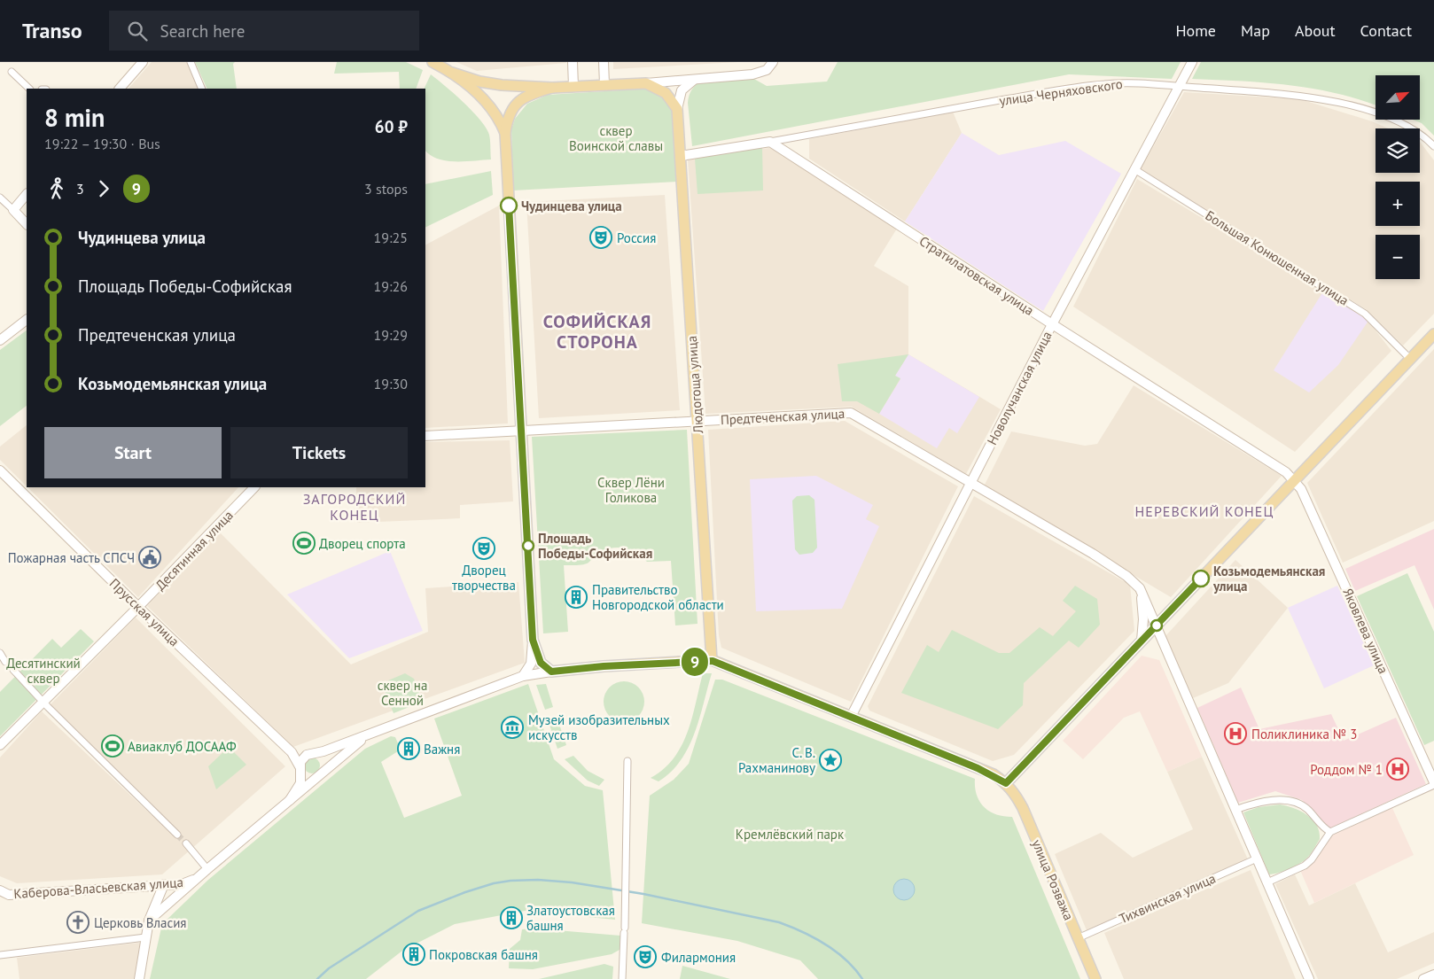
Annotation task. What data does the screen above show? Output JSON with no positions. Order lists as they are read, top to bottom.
{
  "streets": {
    "main road": ["Людогоща улица", "улица Розважа"],
    "street": [
      "улица Черняховского",
      "Большая Конюшенная улица",
      "Стратилатовская улица",
      "Новолучанская улица",
      "Предтеченская улица",
      "Десятинная улица",
      "Прусская улица",
      "Яковлева улица",
      "Каберова-Власьевская улица",
      "Тихвинская улица"
    ]
  },
  "crossings": [
    ["улица Черняховского", "Стратилатовская улица"],
    ["улица Черняховского", "Людогоща улица"],
    ["улица Черняховского", "Новолучанская улица"],
    ["Большая Конюшенная улица", "Новолучанская улица"],
    ["Стратилатовская улица", "Новолучанская улица"],
    ["Стратилатовская улица", "Яковлева улица"],
    ["Людогоща улица", "Предтеченская улица"],
    ["Новолучанская улица", "Предтеченская улица"],
    ["Десятинная улица", "Прусская улица"],
    ["улица Розважа", "Тихвинская улица"]
  ],
  "districts": ["СОФИЙСКАЯ СТОРОНА", "ЗАГОРОДСКИЙ КОНЕЦ", "НЕРЕВСКИЙ КОНЕЦ"],
  "parks": [
    "сквер Воинской славы",
    "Сквер Лёни Голикова",
    "Десятинский сквер",
    "сквер на Сенной",
    "Кремлёвский парк"
  ],
  "places": {
    "other": ["Чудинцева улица", "Площадь Победы-Софийская", "Козьмодемьянская улица"],
    "theatre": ["Россия", "Дворец творчества", "Филармония"],
    "sports": ["Дворец спорта", "Авиаклуб ДОСААФ"],
    "public building": ["Пожарная часть СПСЧ"],
    "building": [
      "Правительство Новгородской области",
      "Важня",
      "Златоустовская башня",
      "Покровская башня"
    ],
    "museum": ["Музей изобразительных искусств"],
    "hospital": ["Поликлиника № 3", "Роддом № 1"],
    "place": ["С. В. Рахманинову"],
    "church": ["Церковь Власия"]
  },
  "lines": ["bus line 9"],
  "north": "top right",
  "page": {
    "header": "Transo",
    "search": "Search here",
    "nav": [
      "Home",
      "Map",
      "About",
      "Contact"
    ],
    "on_map": "9",
    "map_buttons": ["+", "−"],
    "heading": ["8 min", "19:22 – 19:30 · Bus", "60 ₽"],
    "legs": ["3", "9", "3 stops"],
    "list": [
      {
        "name": "Чудинцева улица",
        "value": "19:25"
      },
      {
        "name": "Площадь Победы-Софийская",
        "value": "19:26"
      },
      {
        "name": "Предтеченская улица",
        "value": "19:29"
      },
      {
        "name": "Козьмодемьянская улица",
        "value": "19:30"
      }
    ],
    "buttons": ["Start", "Tickets"]
  }
}
